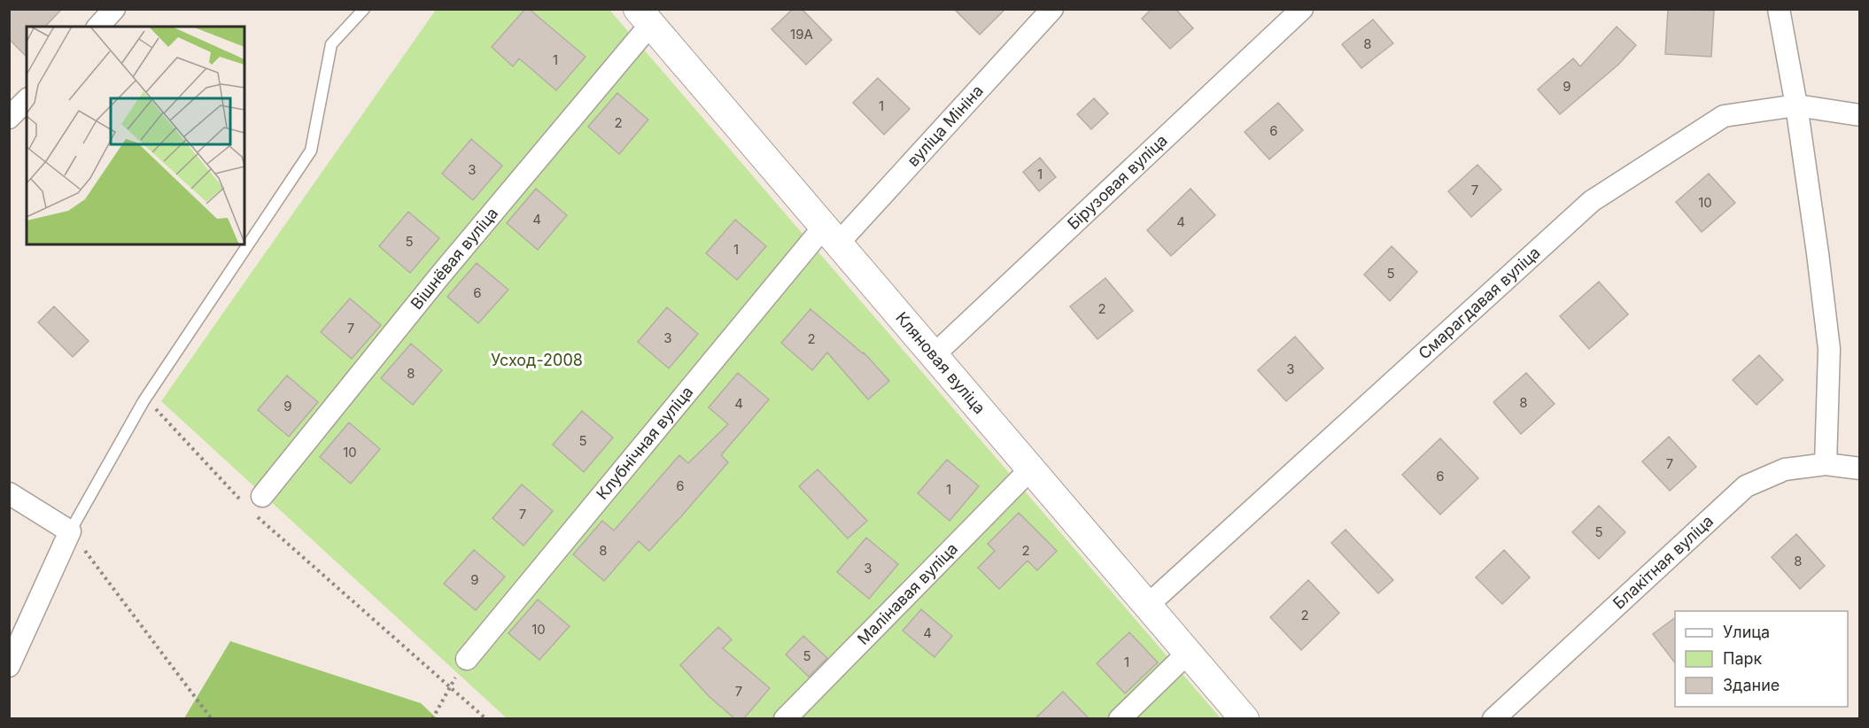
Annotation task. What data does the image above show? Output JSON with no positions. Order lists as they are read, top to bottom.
{
  "streets": {
    "street": [
      "вуліца Мініна",
      "Бірузовая вуліца",
      "Вішнёвая вуліца",
      "Смарагдавая вуліца",
      "Кляновая вуліца",
      "Клубнічная вуліца",
      "Блакітная вуліца",
      "Малінавая вуліца"
    ]
  },
  "crossings": [
    ["вуліца Мініна", "Кляновая вуліца"],
    ["вуліца Мініна", "Клубнічная вуліца"],
    ["Бірузовая вуліца", "Кляновая вуліца"],
    ["Вішнёвая вуліца", "Кляновая вуліца"],
    ["Смарагдавая вуліца", "Кляновая вуліца"],
    ["Кляновая вуліца", "Клубнічная вуліца"],
    ["Кляновая вуліца", "Малінавая вуліца"]
  ],
  "parks": ["Усход-2008"],
  "house_numbers": [
    "19А",
    "8",
    "1",
    "9",
    "1",
    "2",
    "6",
    "3",
    "1",
    "7",
    "10",
    "4",
    "4",
    "5",
    "1",
    "5",
    "6",
    "2",
    "7",
    "3",
    "2",
    "3",
    "8",
    "8",
    "4",
    "9",
    "5",
    "10",
    "7",
    "6",
    "6",
    "1",
    "7",
    "5",
    "8",
    "2",
    "8",
    "3",
    "9",
    "2",
    "10",
    "4",
    "5",
    "1",
    "7"
  ],
  "legend": ["Улица", "Парк", "Здание"]
}
